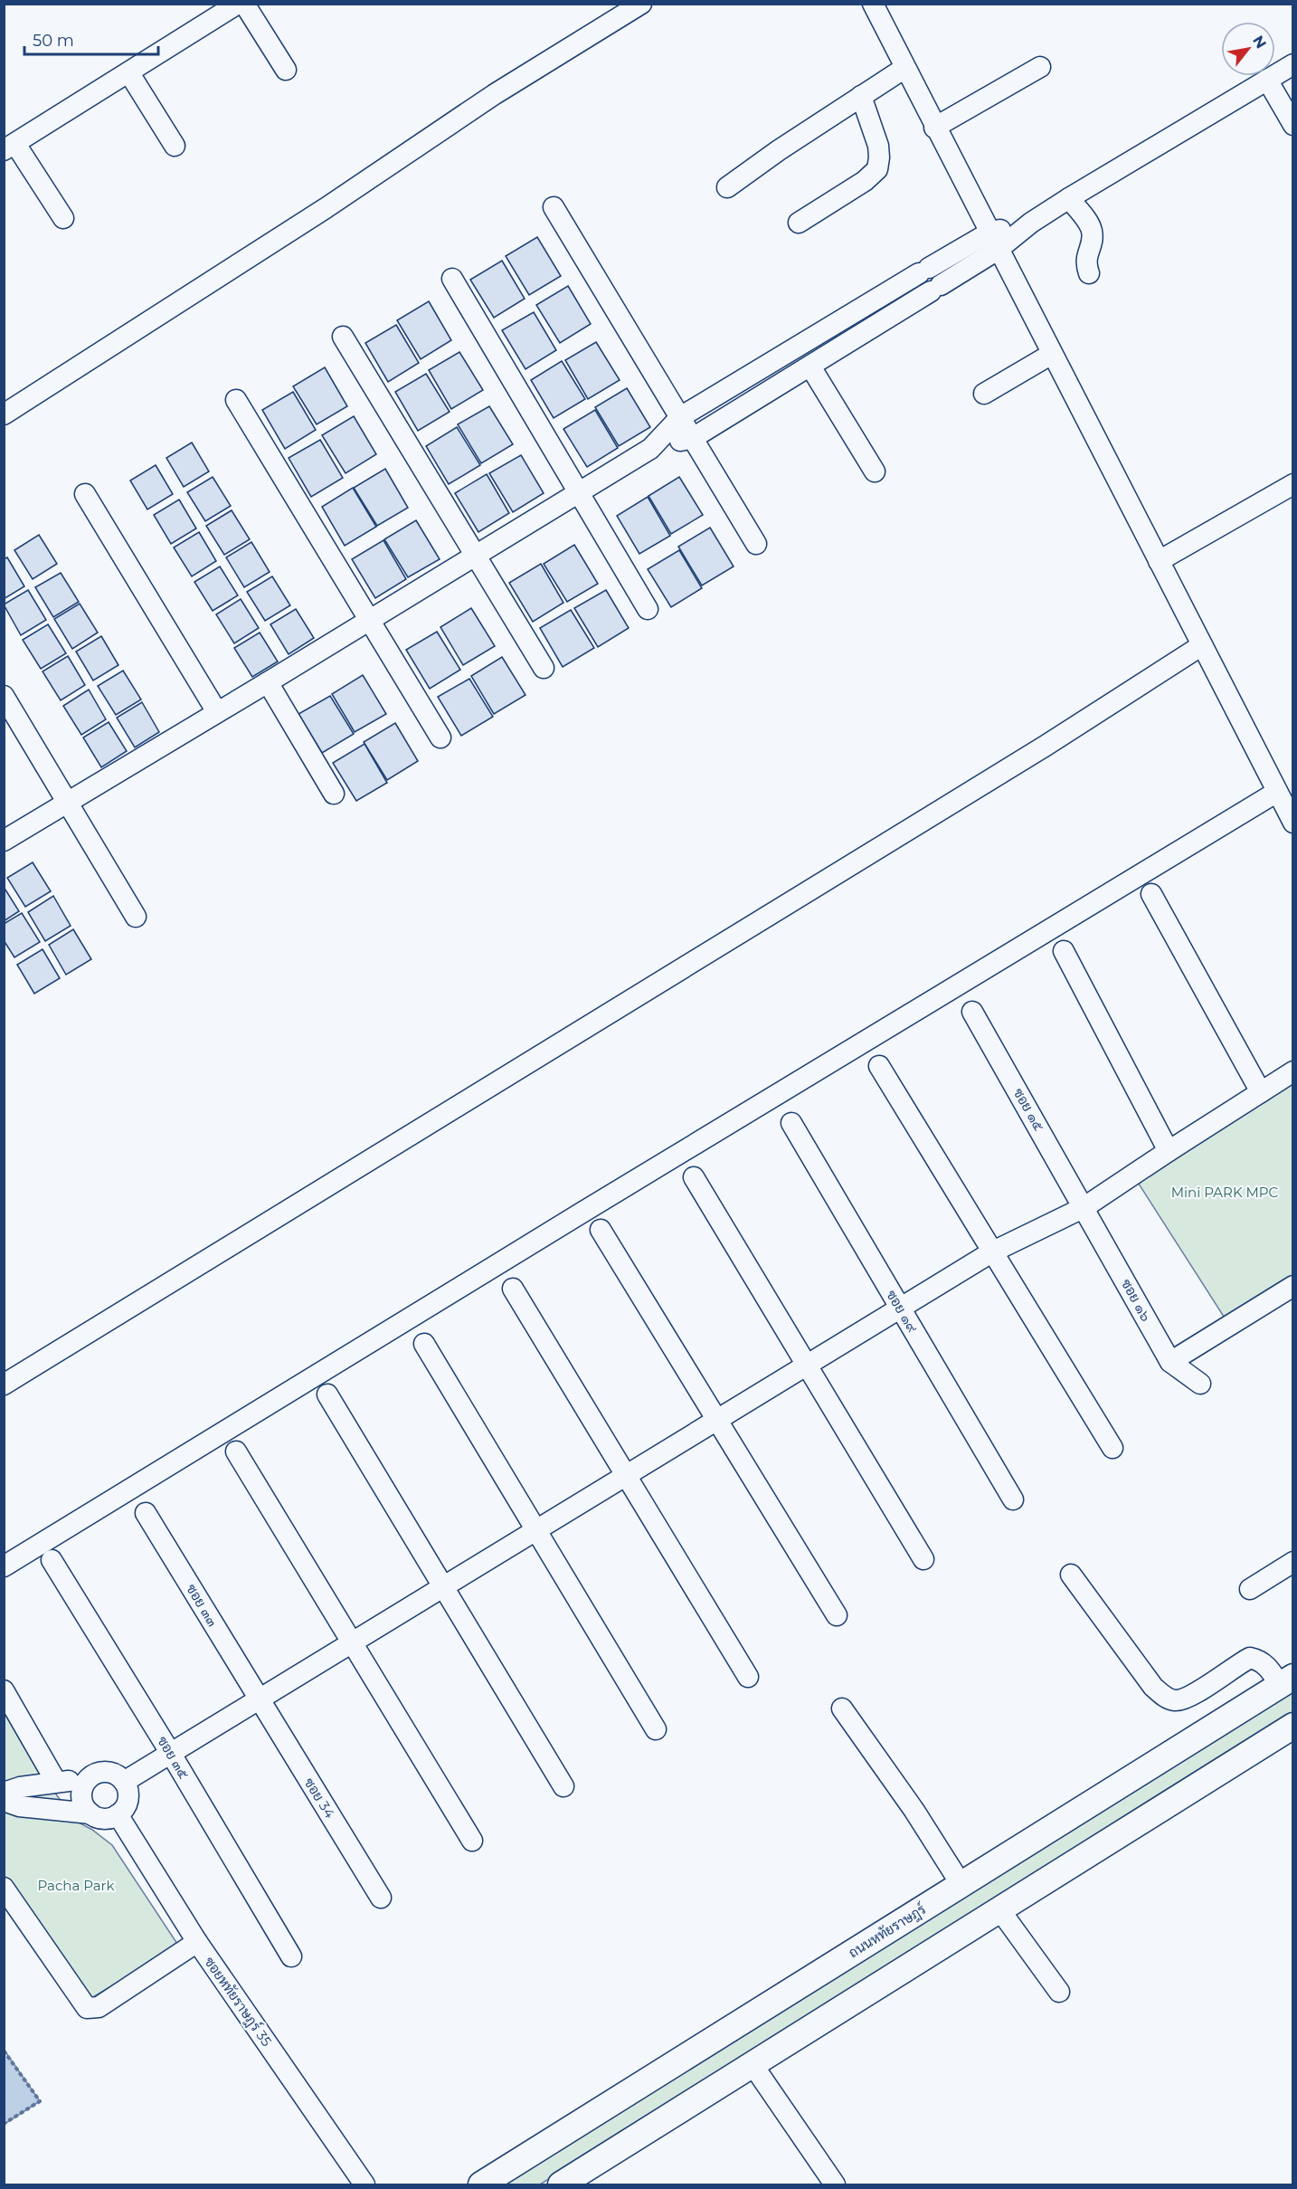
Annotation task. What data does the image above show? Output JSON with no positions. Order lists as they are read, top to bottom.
{
  "streets": {
    "main road": ["ถนนหทัยราษฎร์"],
    "street": [
      "ซอย ๑๕",
      "ซอย ๑๖",
      "ซอย ๑๙",
      "ซอย ๓๓",
      "ซอย ๓๕",
      "ซอย 34",
      "ซอยหทัยราษฎร์ 35"
    ]
  },
  "crossings": [
    ["ซอย ๑๕", "ซอย ๑๖"],
    ["ซอย ๓๓", "ซอย 34"]
  ],
  "parks": ["Mini PARK MPC", "Pacha Park"],
  "scale_bar": "50 m",
  "north": "top right"
}
